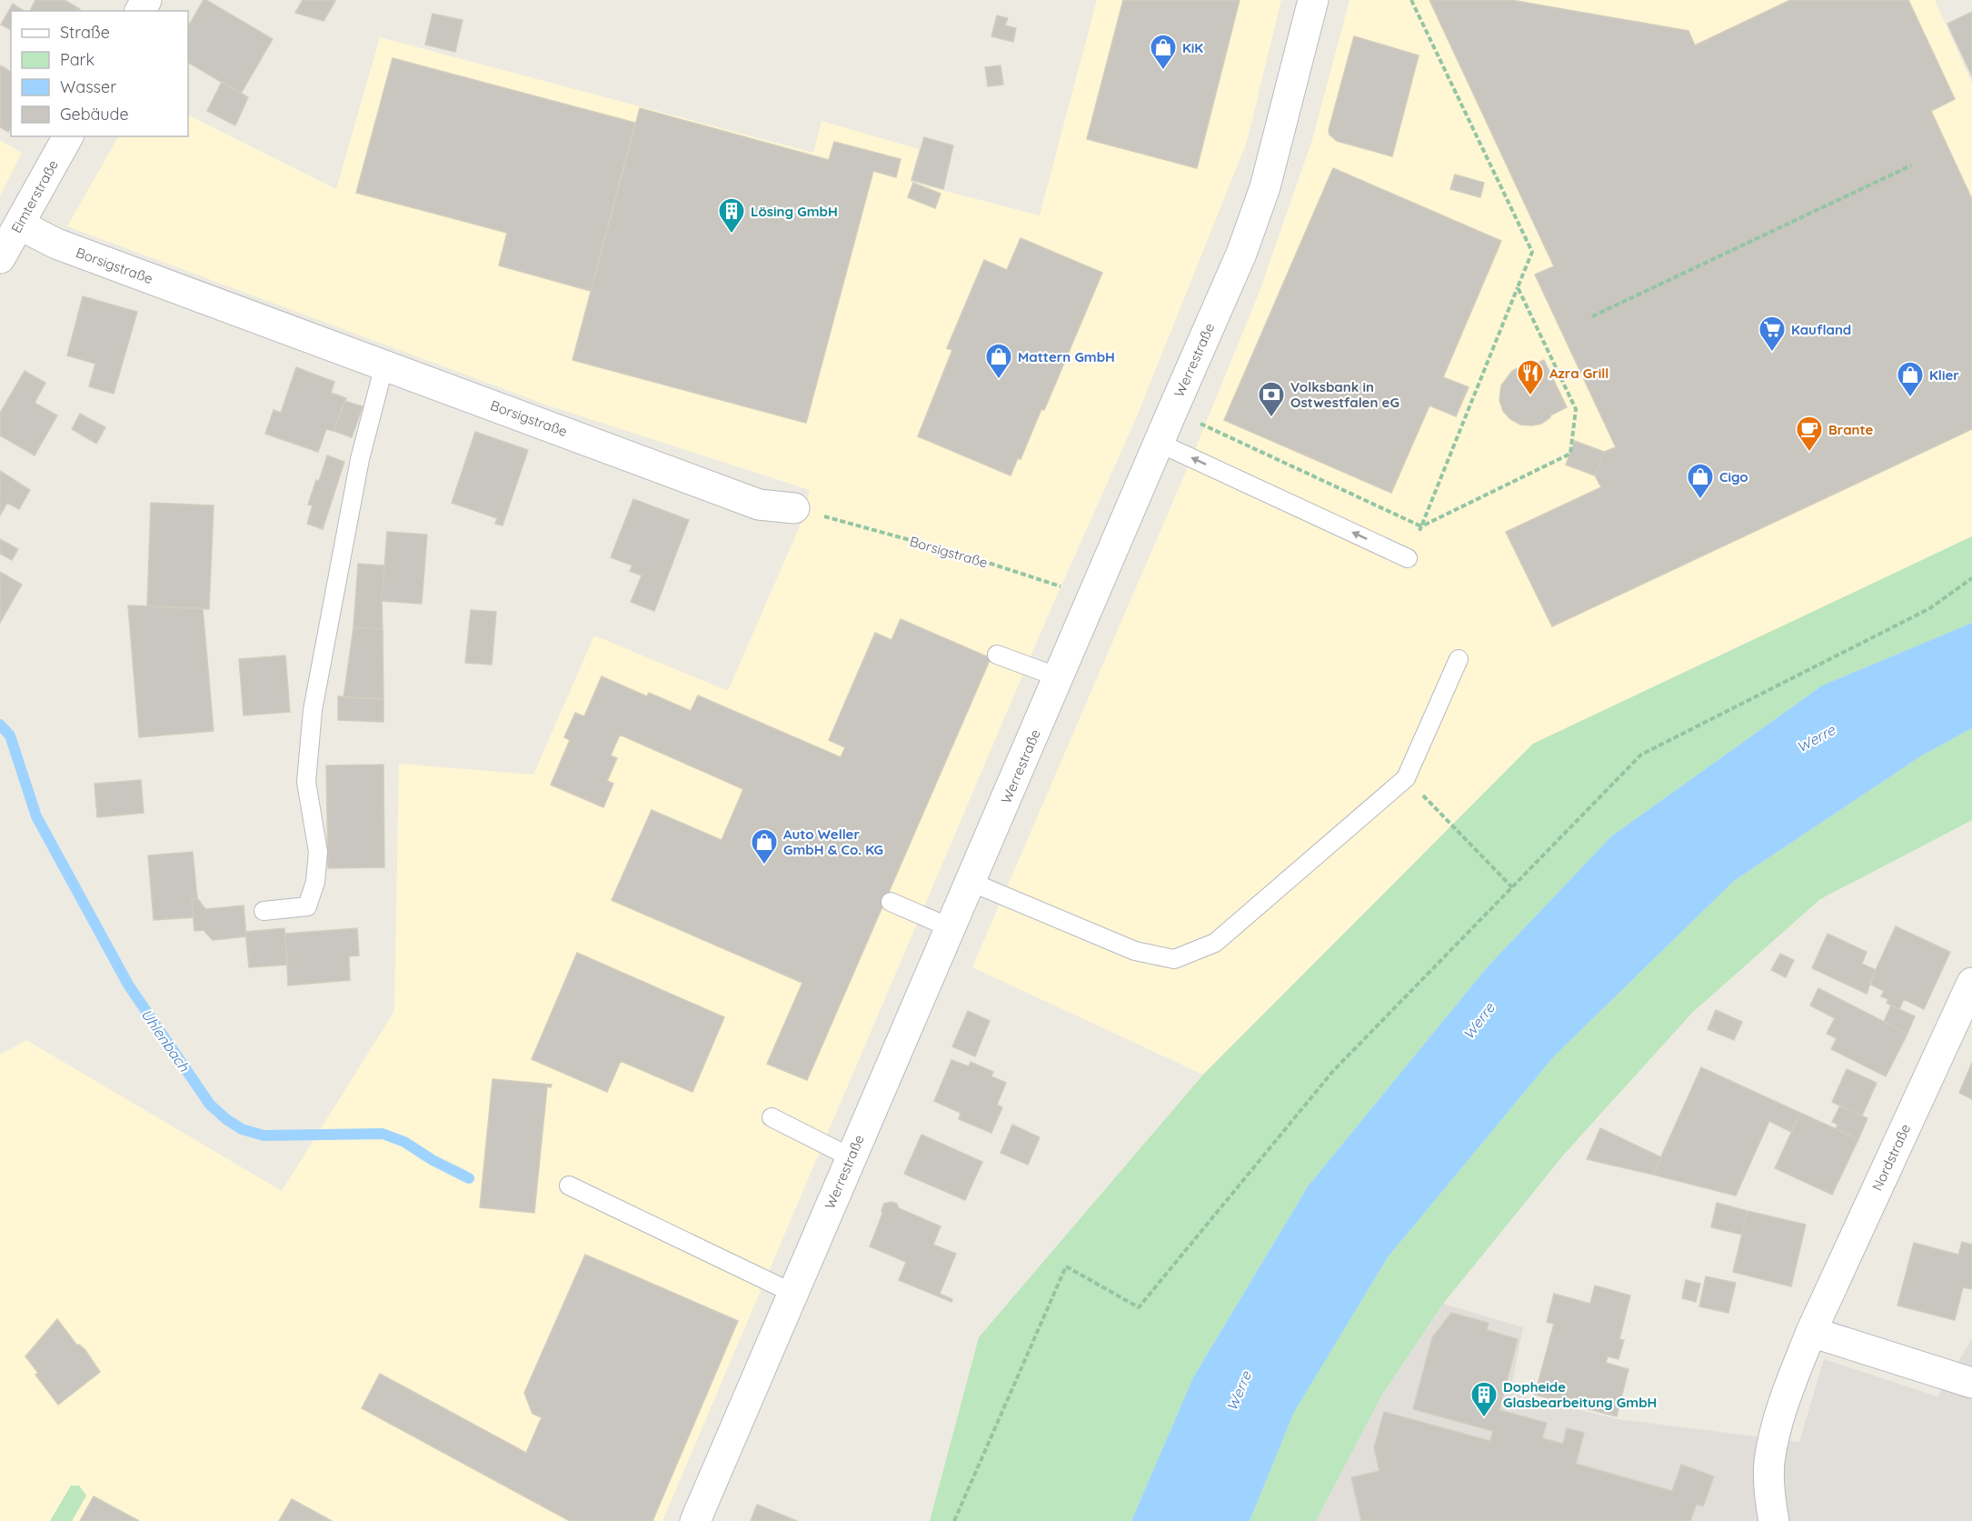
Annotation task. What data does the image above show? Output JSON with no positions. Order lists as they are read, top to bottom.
{
  "streets": {
    "street": [
      "Eimterstraße",
      "Borsigstraße",
      "Werrestraße",
      "Nordstraße"
    ]
  },
  "crossings": [
    ["Eimterstraße", "Borsigstraße"]
  ],
  "water": ["Werre", "Uhlenbach"],
  "places": {
    "shop": [
      "KiK",
      "Mattern GmbH",
      "Klier",
      "Cigo",
      "Auto Weller GmbH & Co. KG"
    ],
    "building": ["Lösing GmbH", "Dopheide Glasbearbeitung GmbH"],
    "supermarket": ["Kaufland"],
    "restaurant": ["Azra Grill"],
    "bank": ["Volksbank in Ostwestfalen eG"],
    "cafe": ["Brante"]
  },
  "legend": [
    "Straße",
    "Park",
    "Wasser",
    "Gebäude"
  ]
}
